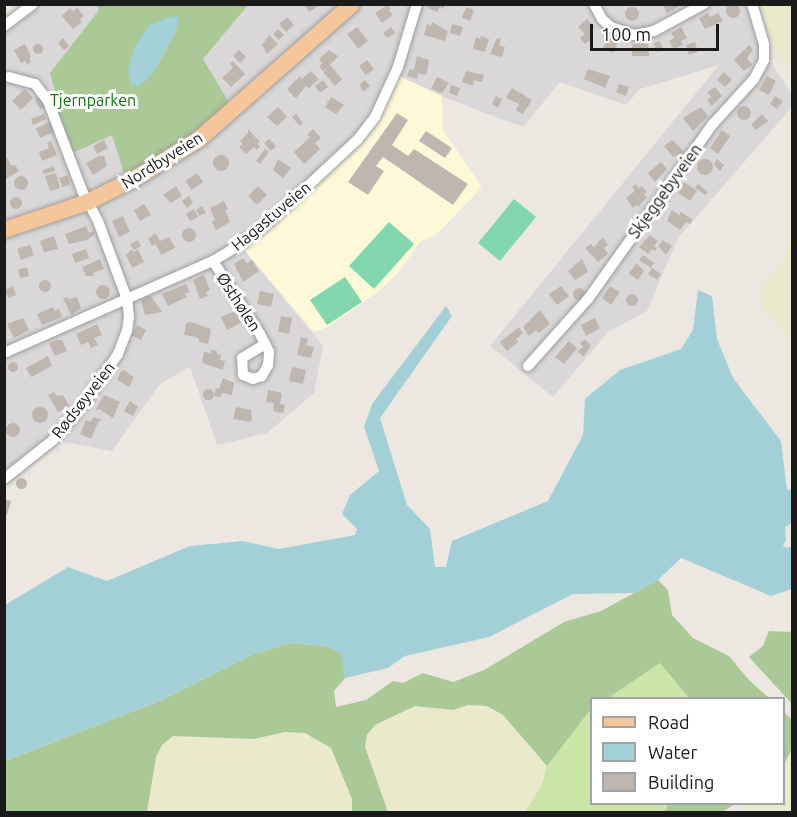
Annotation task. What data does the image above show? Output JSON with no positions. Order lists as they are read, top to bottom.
{
  "streets": {
    "main road": ["Nordbyveien"],
    "street": [
      "Skjeggebyveien",
      "Hagastuveien",
      "Østhølen",
      "Rødsøyveien"
    ]
  },
  "crossings": [
    ["Nordbyveien", "Rødsøyveien"],
    ["Hagastuveien", "Østhølen"],
    ["Hagastuveien", "Rødsøyveien"]
  ],
  "parks": ["Tjernparken"],
  "legend": ["Road", "Water", "Building"],
  "scale_bar": "100 m"
}
